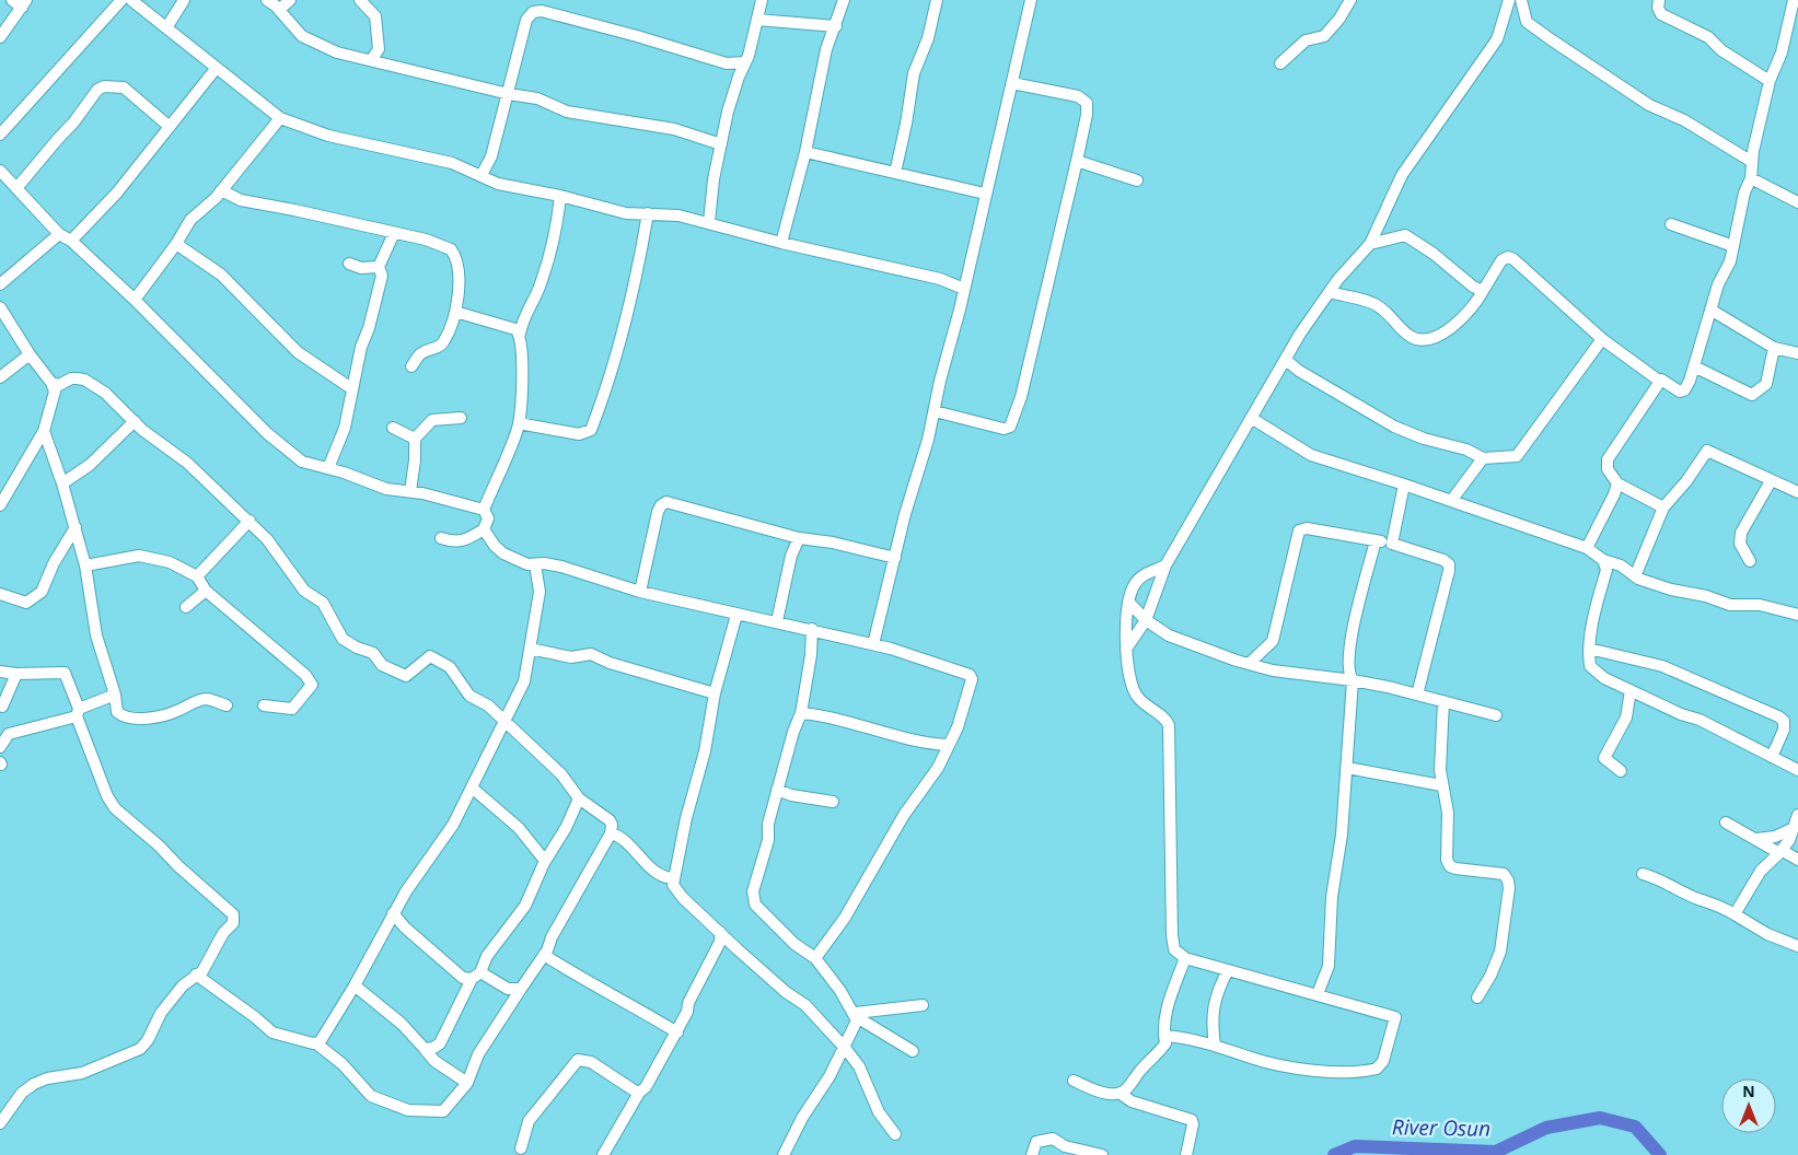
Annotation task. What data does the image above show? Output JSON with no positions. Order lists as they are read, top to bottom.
{
  "water": ["River Osun"],
  "north": "top"
}
